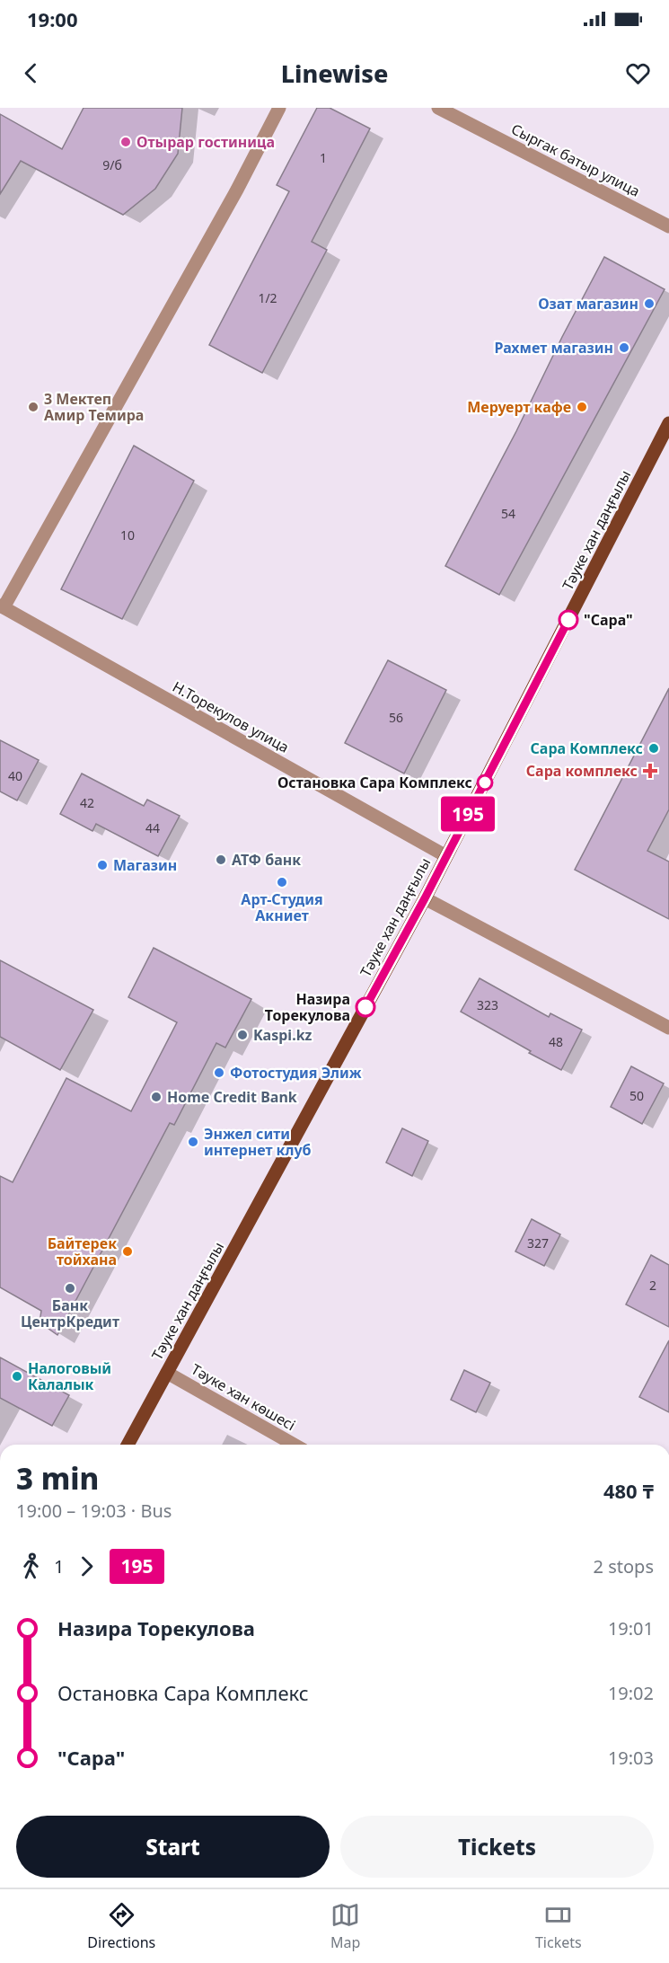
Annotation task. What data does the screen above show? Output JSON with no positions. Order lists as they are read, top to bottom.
{
  "streets": {
    "main road": ["Тәуке хан даңғылы"],
    "street": ["Сыргак батыр улица", "Н.Торекулов улица", "Тәуке хан көшесі"]
  },
  "crossings": [
    ["Тәуке хан даңғылы", "Н.Торекулов улица"],
    ["Тәуке хан даңғылы", "Тәуке хан көшесі"]
  ],
  "places": {
    "other": [
      "Отырар гостиница",
      "Озат магазин",
      "Рахмет магазин",
      "3 Мектеп Амир Темира",
      "Меруерт кафе",
      "\"Сара\"",
      "Сара Комплекс",
      "Остановка Сара Комплекс",
      "АТФ банк",
      "Магазин",
      "Арт-Студия Акниет",
      "Назира Торекулова",
      "Kaspi.kz",
      "Фотостудия Элиж",
      "Home Credit Bank",
      "Энжел сити интернет клуб",
      "Байтерек тойхана",
      "Банк ЦентрКредит",
      "Налоговый Калалык"
    ],
    "health": ["Сара комплекс"]
  },
  "lines": ["bus line 195"],
  "house_numbers": [
    "1",
    "9/б",
    "1/2",
    "54",
    "10",
    "56",
    "40",
    "42",
    "44",
    "323",
    "48",
    "50",
    "327",
    "2"
  ],
  "page": {
    "status": "19:00",
    "header": "Linewise",
    "on_map": "195",
    "heading": ["3 min", "19:00 – 19:03 · Bus", "480 ₸"],
    "legs": ["1", "195", "2 stops"],
    "list": [
      {
        "name": "Назира Торекулова",
        "value": "19:01"
      },
      {
        "name": "Остановка Сара Комплекс",
        "value": "19:02"
      },
      {
        "name": "\"Сара\"",
        "value": "19:03"
      }
    ],
    "buttons": ["Start", "Tickets"],
    "tabs": ["Directions", "Map", "Tickets"]
  }
}
